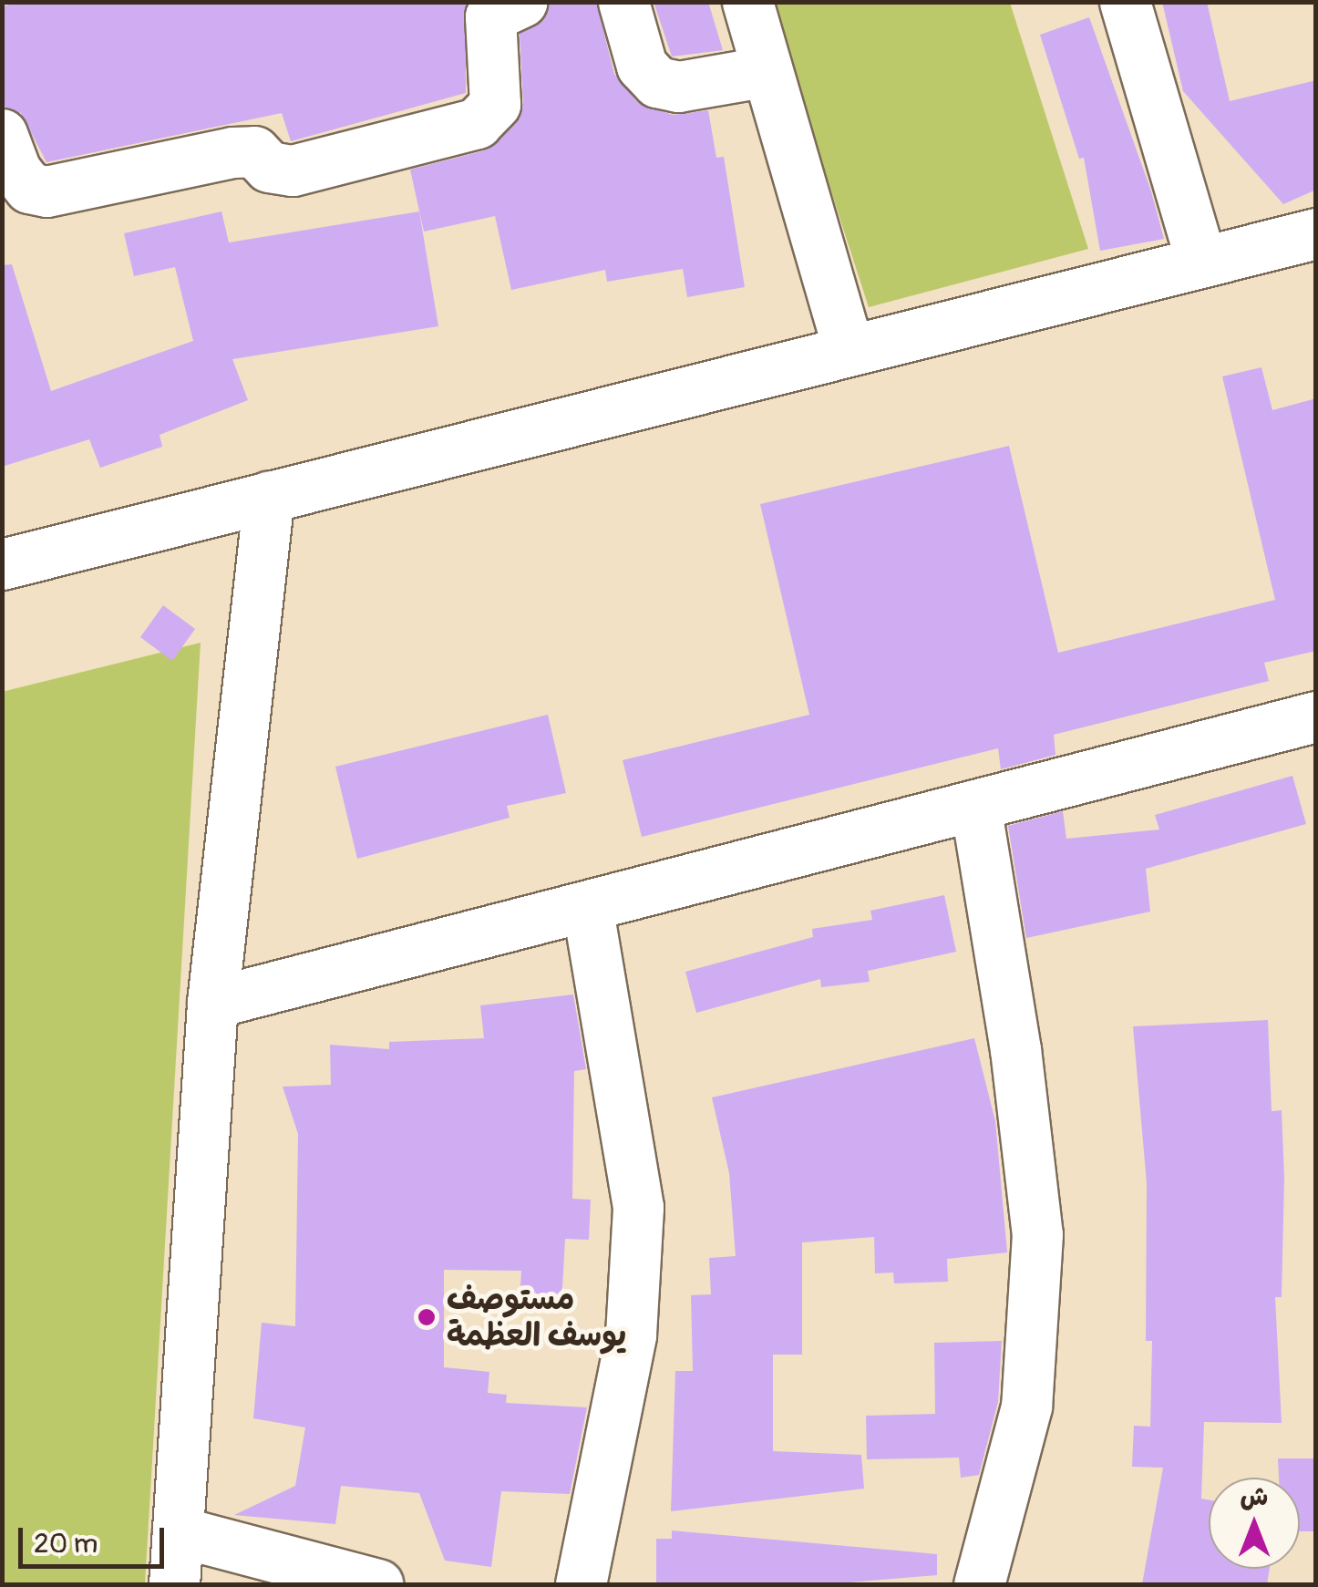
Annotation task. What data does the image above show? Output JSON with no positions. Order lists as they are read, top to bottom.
{
  "places": ["مستوصف يوسف العظمة"],
  "scale_bar": "20 m",
  "north": "top"
}
